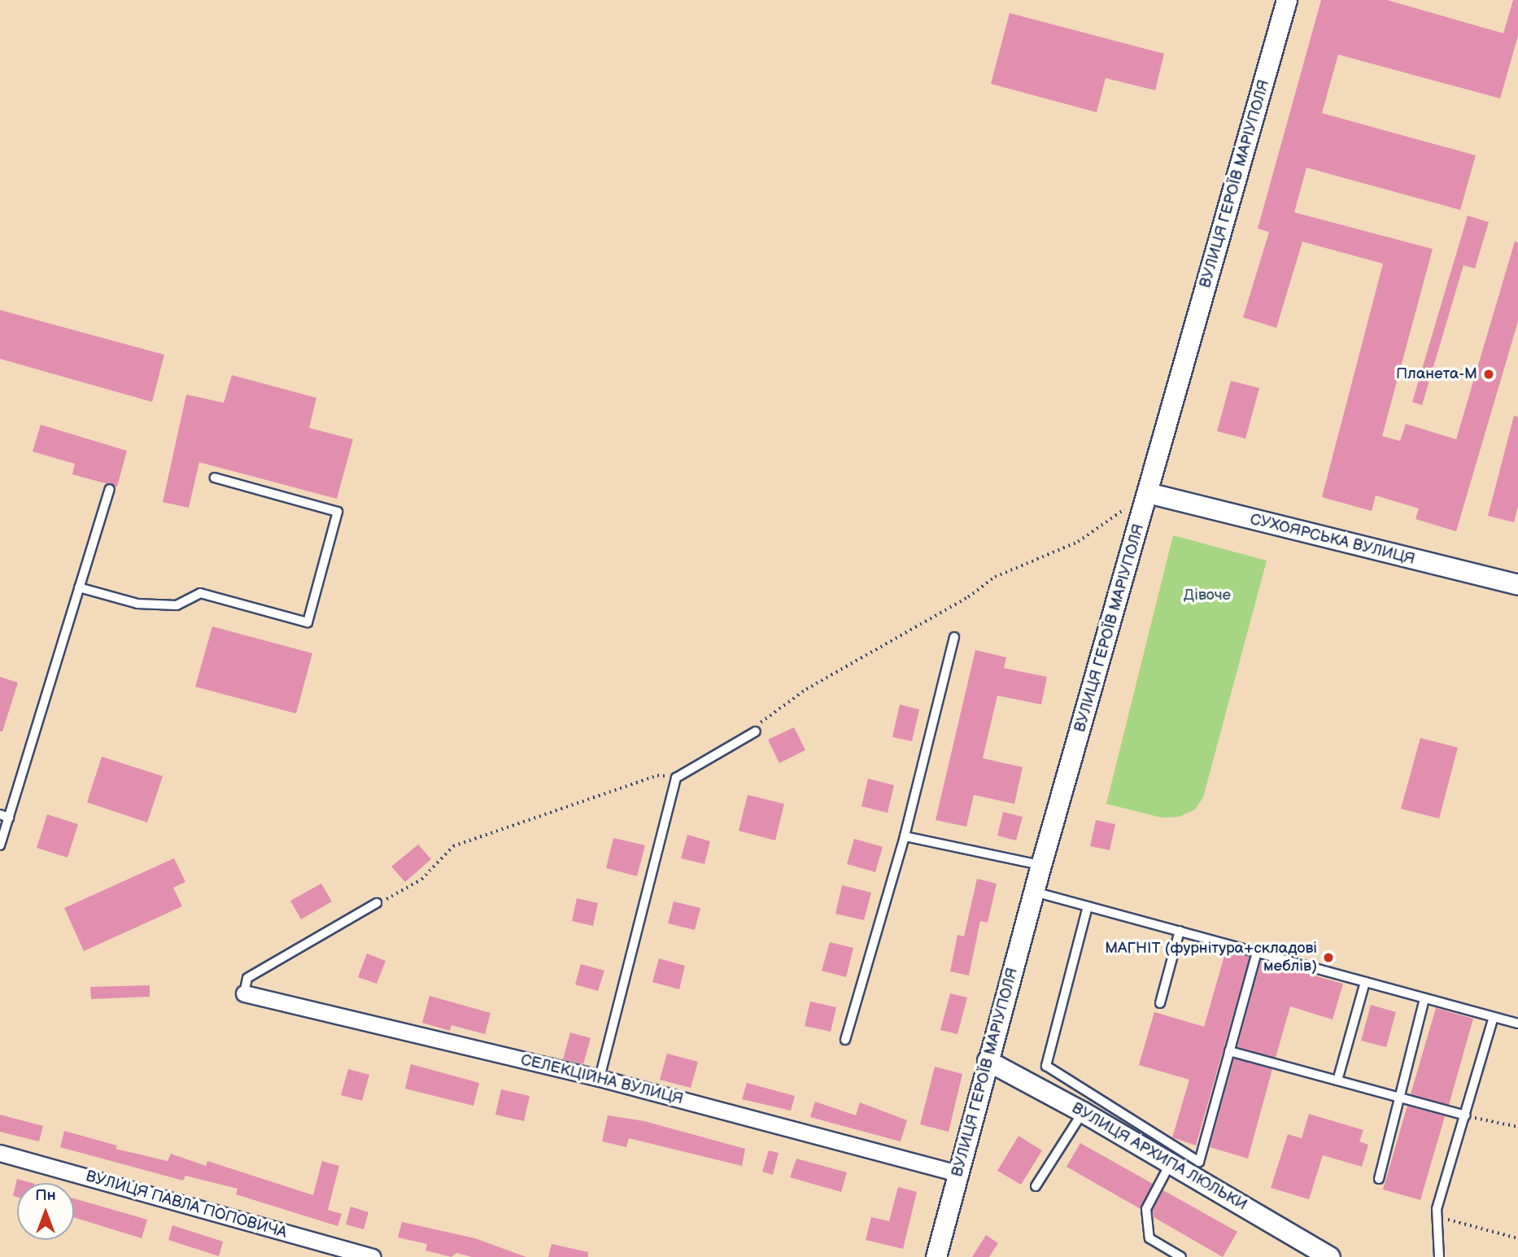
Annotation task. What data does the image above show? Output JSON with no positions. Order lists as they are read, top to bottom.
{
  "streets": {
    "street": [
      "ВУЛИЦЯ ГЕРОЇВ МАРІУПОЛЯ",
      "СУХОЯРСЬКА ВУЛИЦЯ",
      "СЕЛЕКЦІЙНА ВУЛИЦЯ",
      "ВУЛИЦЯ АРХИПА ЛЮЛЬКИ",
      "ВУЛИЦЯ ПАВЛА ПОПОВИЧА"
    ]
  },
  "crossings": [
    ["ВУЛИЦЯ ГЕРОЇВ МАРІУПОЛЯ", "СУХОЯРСЬКА ВУЛИЦЯ"],
    ["ВУЛИЦЯ ГЕРОЇВ МАРІУПОЛЯ", "СЕЛЕКЦІЙНА ВУЛИЦЯ"],
    ["ВУЛИЦЯ ГЕРОЇВ МАРІУПОЛЯ", "ВУЛИЦЯ АРХИПА ЛЮЛЬКИ"]
  ],
  "parks": ["Дівоче"],
  "places": ["Планета-М", "МАГНІТ (фурнітура+складові меблів)"],
  "north": "top"
}
